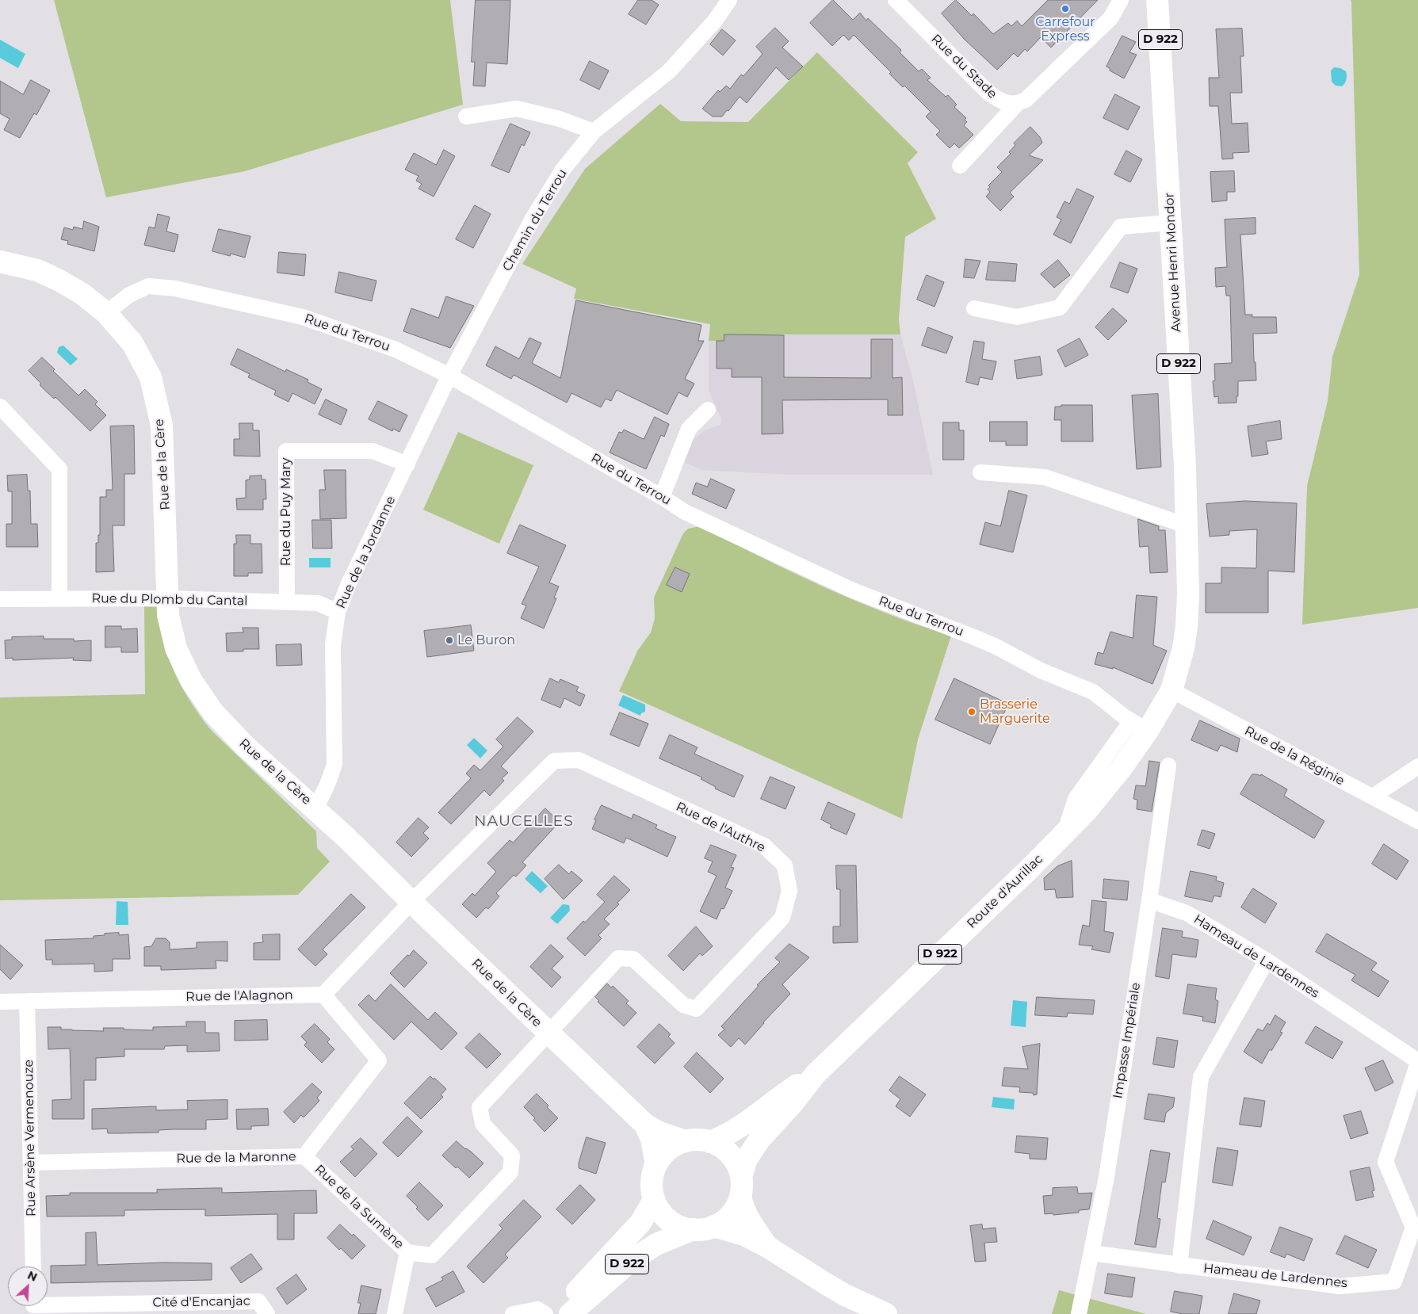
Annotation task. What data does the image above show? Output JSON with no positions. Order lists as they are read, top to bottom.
{
  "streets": {
    "main road": [
      "D 922",
      "Avenue Henri Mondor",
      "Rue de la Cère",
      "Route d'Aurillac"
    ],
    "street": [
      "Rue du Stade",
      "Chemin du Terrou",
      "Rue du Terrou",
      "Rue du Puy Mary",
      "Rue de la Jordanne",
      "Rue du Plomb du Cantal",
      "Rue de la Réginie",
      "Rue de l'Authre",
      "Hameau de Lardennes",
      "Rue de l'Alagnon",
      "Impasse Impériale",
      "Rue Arsène Vermenouze",
      "Rue de la Maronne",
      "Rue de la Sumène",
      "Cité d'Encanjac"
    ]
  },
  "crossings": [
    ["D 922", "Rue de la Cère"],
    ["D 922", "Route d'Aurillac"],
    ["Chemin du Terrou", "Rue du Terrou"],
    ["Chemin du Terrou", "Rue de la Jordanne"],
    ["Avenue Henri Mondor", "Rue de la Réginie"],
    ["Avenue Henri Mondor", "Route d'Aurillac"],
    ["Rue du Terrou", "Rue de la Cère"],
    ["Rue du Terrou", "Rue de la Jordanne"],
    ["Rue du Terrou", "Route d'Aurillac"],
    ["Rue de la Cère", "Rue de la Jordanne"],
    ["Rue de la Cère", "Rue du Plomb du Cantal"],
    ["Rue de la Cère", "Rue de l'Authre"],
    ["Rue de la Cère", "Route d'Aurillac"],
    ["Rue de la Cère", "Rue de la Sumène"],
    ["Rue du Puy Mary", "Rue de la Jordanne"],
    ["Rue du Puy Mary", "Rue du Plomb du Cantal"],
    ["Rue de la Jordanne", "Rue du Plomb du Cantal"],
    ["Rue de la Réginie", "Route d'Aurillac"],
    ["Rue de l'Authre", "Rue de la Sumène"],
    ["Hameau de Lardennes", "Impasse Impériale"],
    ["Rue de l'Alagnon", "Rue Arsène Vermenouze"],
    ["Rue de l'Alagnon", "Rue de la Maronne"],
    ["Rue Arsène Vermenouze", "Rue de la Maronne"],
    ["Rue de la Maronne", "Rue de la Sumène"]
  ],
  "districts": ["NAUCELLES"],
  "places": ["Carrefour Express", "Le Buron", "Brasserie Marguerite"],
  "north": "top right"
}
